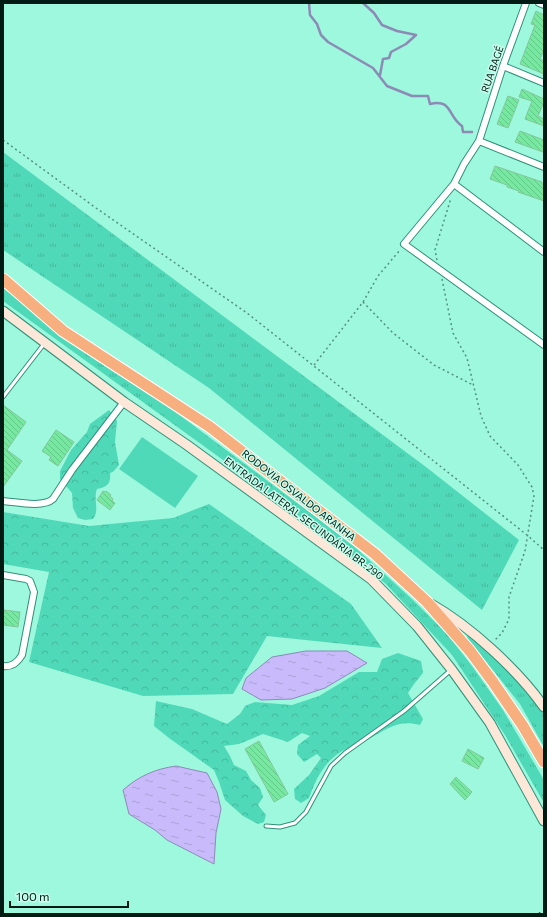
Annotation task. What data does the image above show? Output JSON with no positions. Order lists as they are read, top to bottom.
{
  "streets": {
    "highway": ["RODOVIA OSVALDO ARANHA"],
    "main road": ["ENTRADA LATERAL SECUNDÁRIA BR-290"],
    "street": ["RUA BAGÉ"]
  },
  "scale_bar": "100 m"
}
